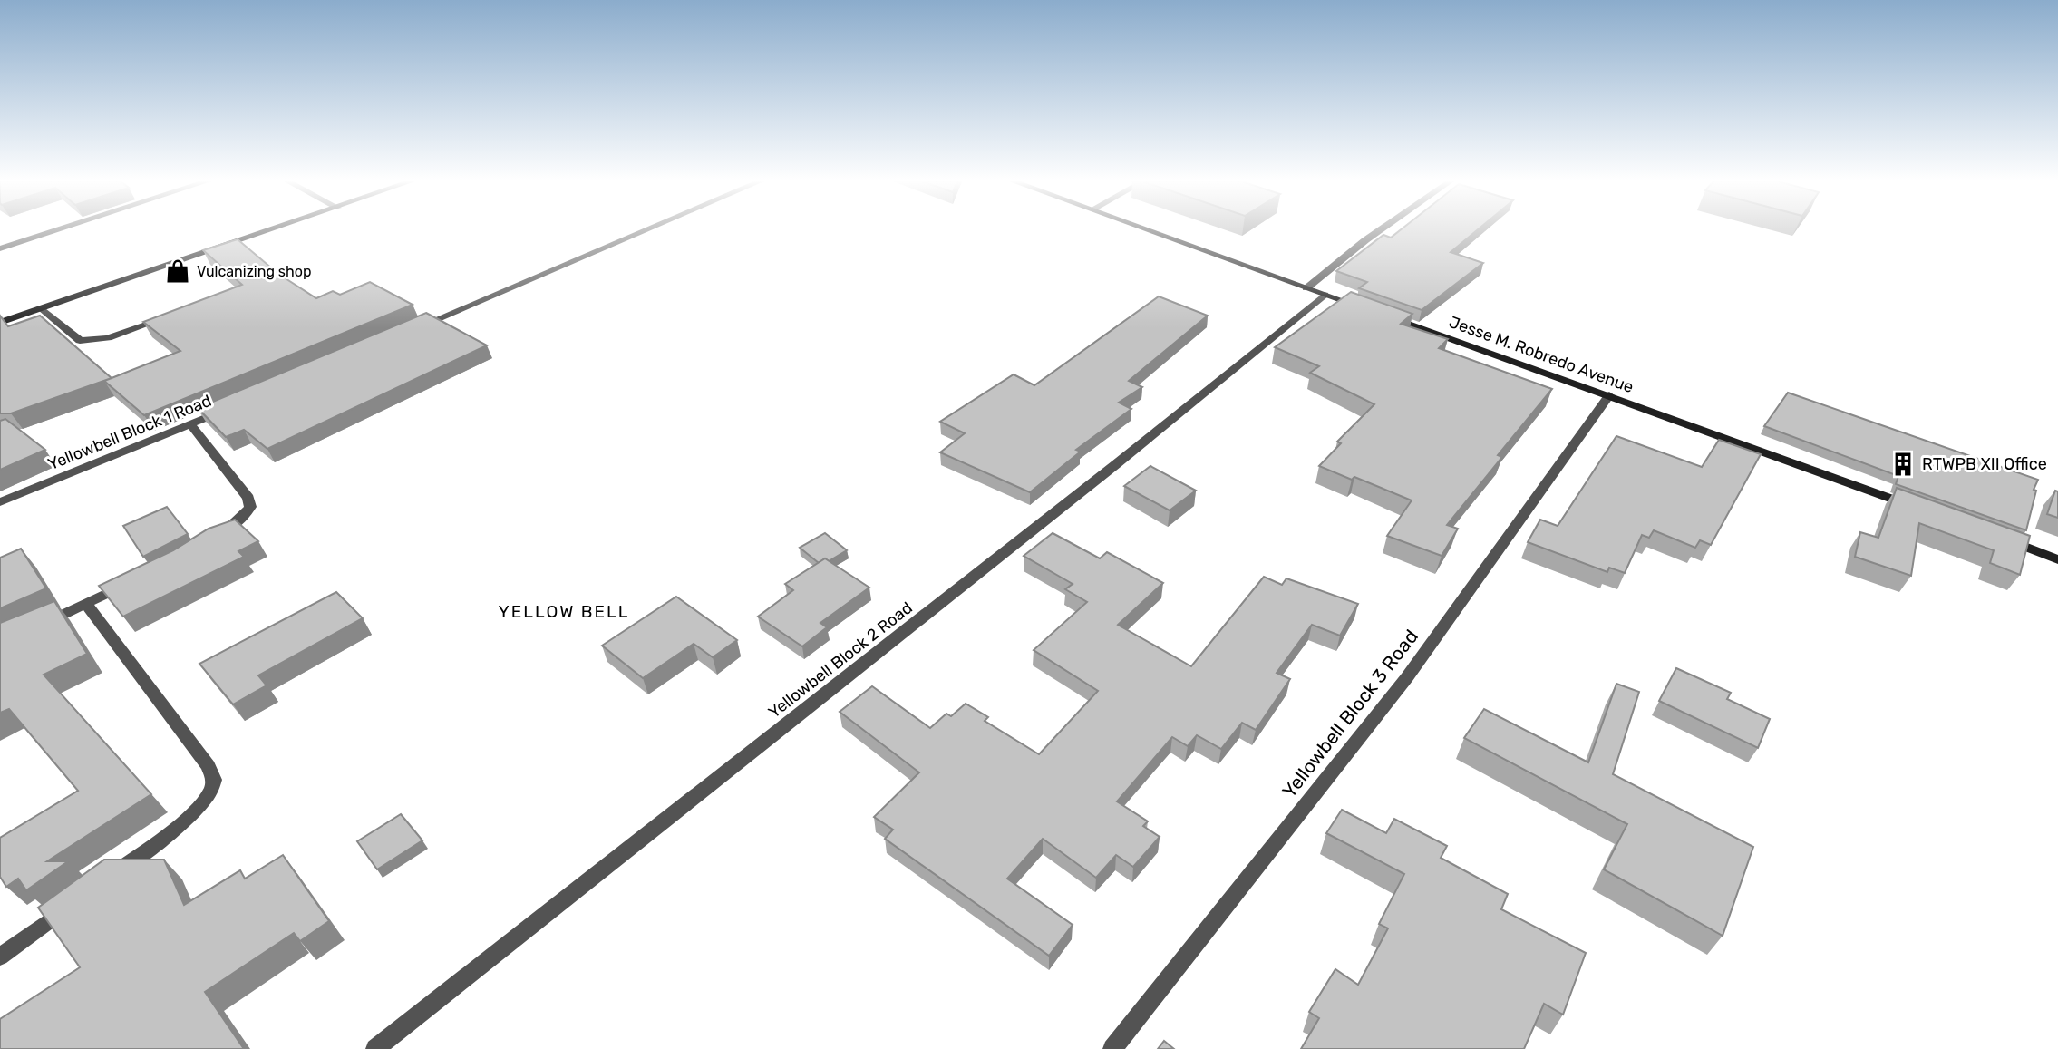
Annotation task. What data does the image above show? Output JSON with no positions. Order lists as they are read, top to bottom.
{
  "streets": {
    "main road": ["Jesse M. Robredo Avenue"],
    "street": ["Yellowbell Block 1 Road", "Yellowbell Block 2 Road", "Yellowbell Block 3 Road"]
  },
  "crossings": [
    ["Jesse M. Robredo Avenue", "Yellowbell Block 3 Road"]
  ],
  "districts": ["YELLOW BELL"],
  "places": {
    "shop": ["Vulcanizing shop"],
    "building": ["RTWPB XII Office"]
  }
}
